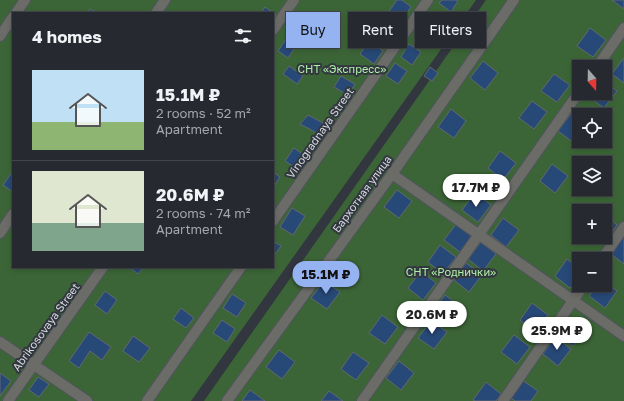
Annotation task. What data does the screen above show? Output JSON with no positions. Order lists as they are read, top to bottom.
{
  "streets": {
    "street": ["Vinogradnaya Street", "Бархотная улица", "Abrikosovaya Street"]
  },
  "parks": ["СНТ «Экспресс»", "СНТ «Роднички»"],
  "north": "bottom",
  "page": {
    "chip": ["Buy", "Rent", "Filters"],
    "heading": "4 homes",
    "map_buttons": ["+", "−"],
    "list": [
      {
        "name": "15.1M ₽",
        "note": "2 rooms · 52 m² · Apartment"
      },
      {
        "name": "20.6M ₽",
        "note": "2 rooms · 74 m² · Apartment"
      }
    ],
    "price": [
      "17.7M ₽",
      "15.1M ₽",
      "20.6M ₽",
      "25.9M ₽"
    ]
  }
}
